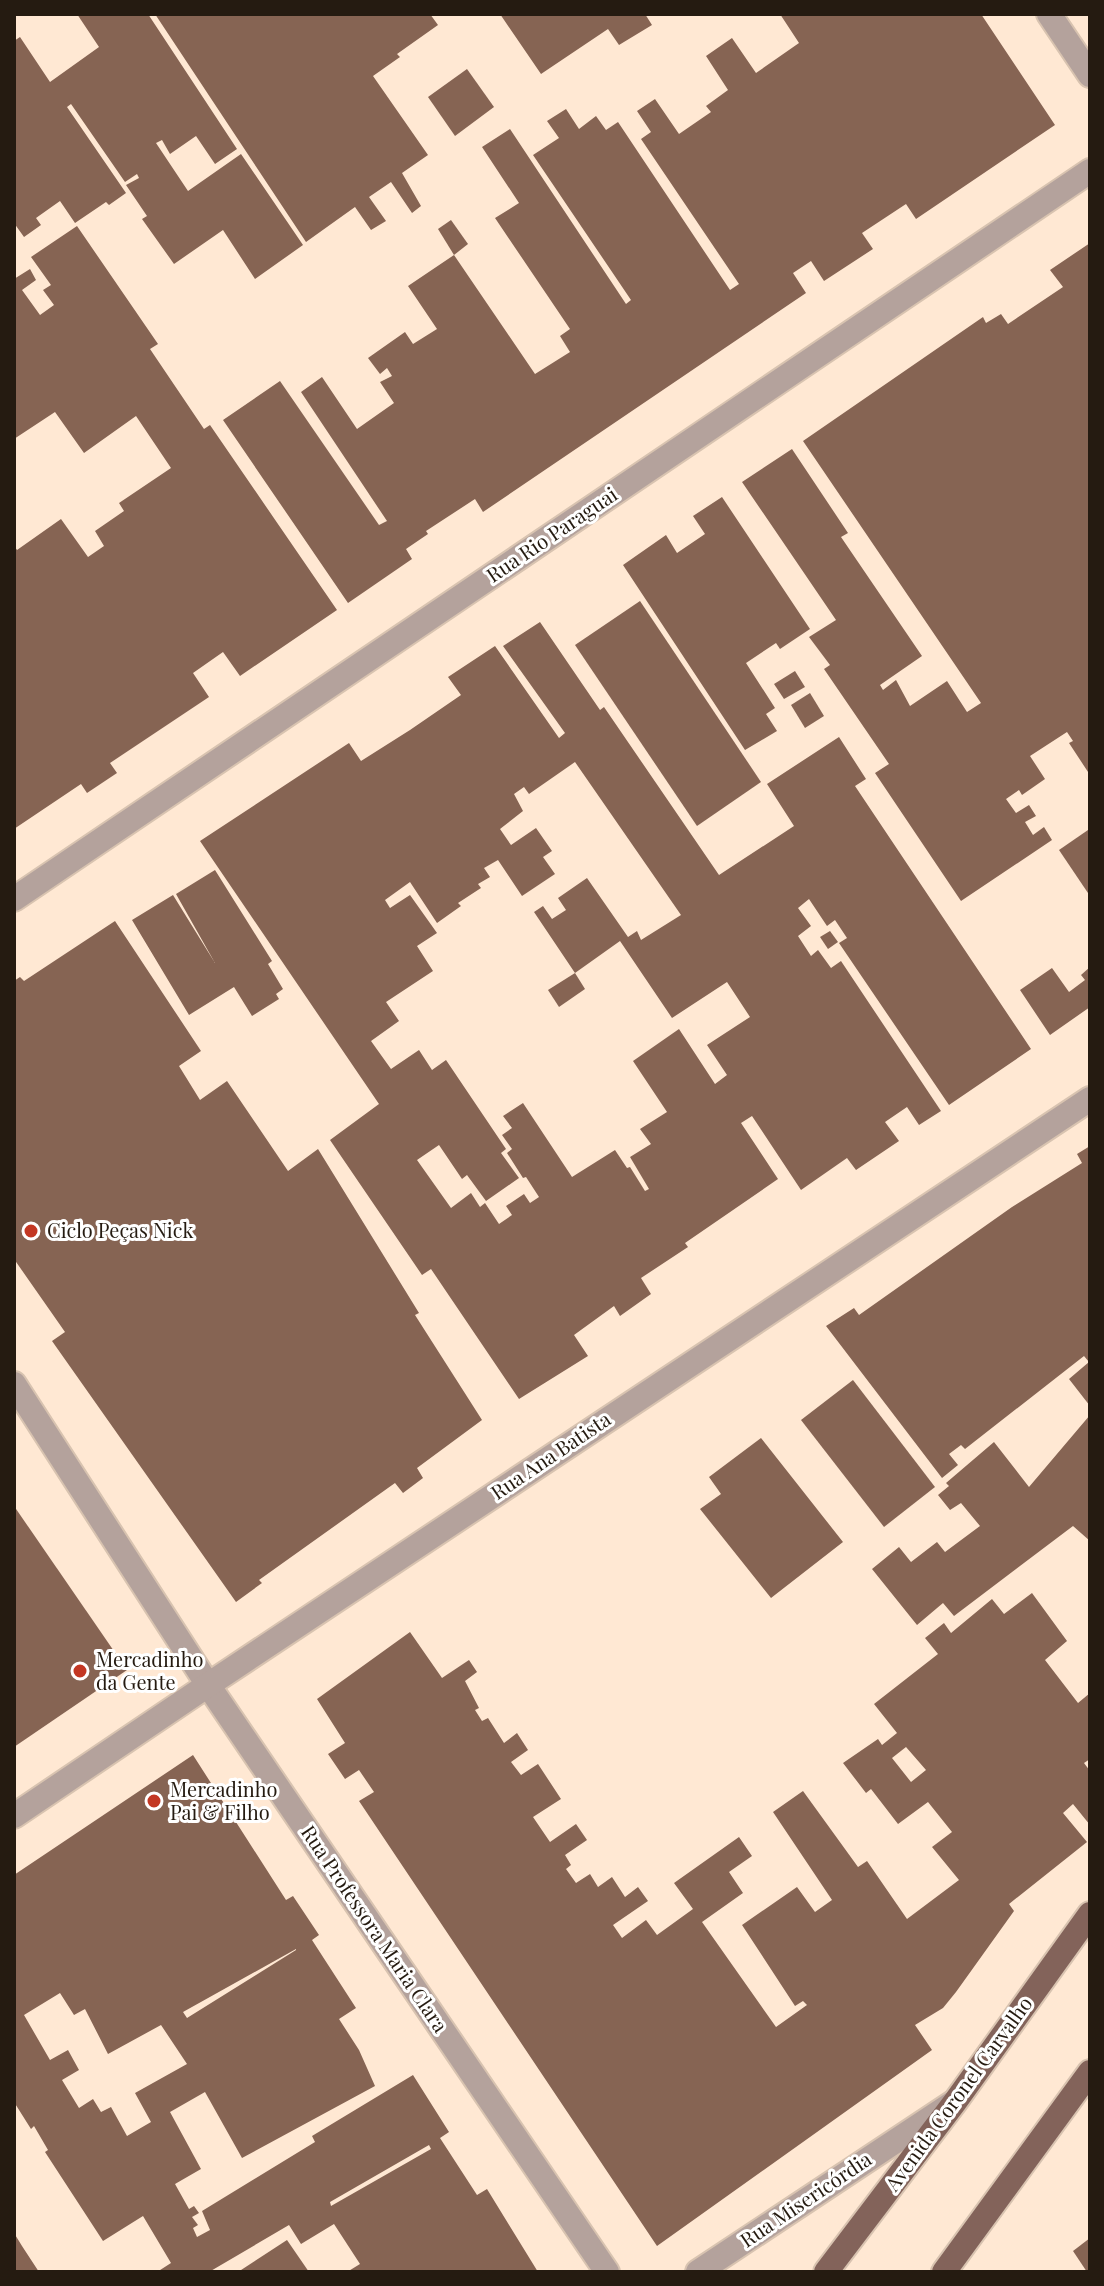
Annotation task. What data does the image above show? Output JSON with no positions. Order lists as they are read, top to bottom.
{
  "streets": {
    "main road": ["Avenida Coronel Carvalho"],
    "street": [
      "Rua Rio Paraguai",
      "Rua Ana Batista",
      "Rua Professora Maria Clara",
      "Rua Misericórdia"
    ]
  },
  "crossings": [
    ["Rua Ana Batista", "Rua Professora Maria Clara"],
    ["Avenida Coronel Carvalho", "Rua Misericórdia"]
  ],
  "places": ["Ciclo Peças Nick", "Mercadinho da Gente", "Mercadinho Pai & Filho"]
}
